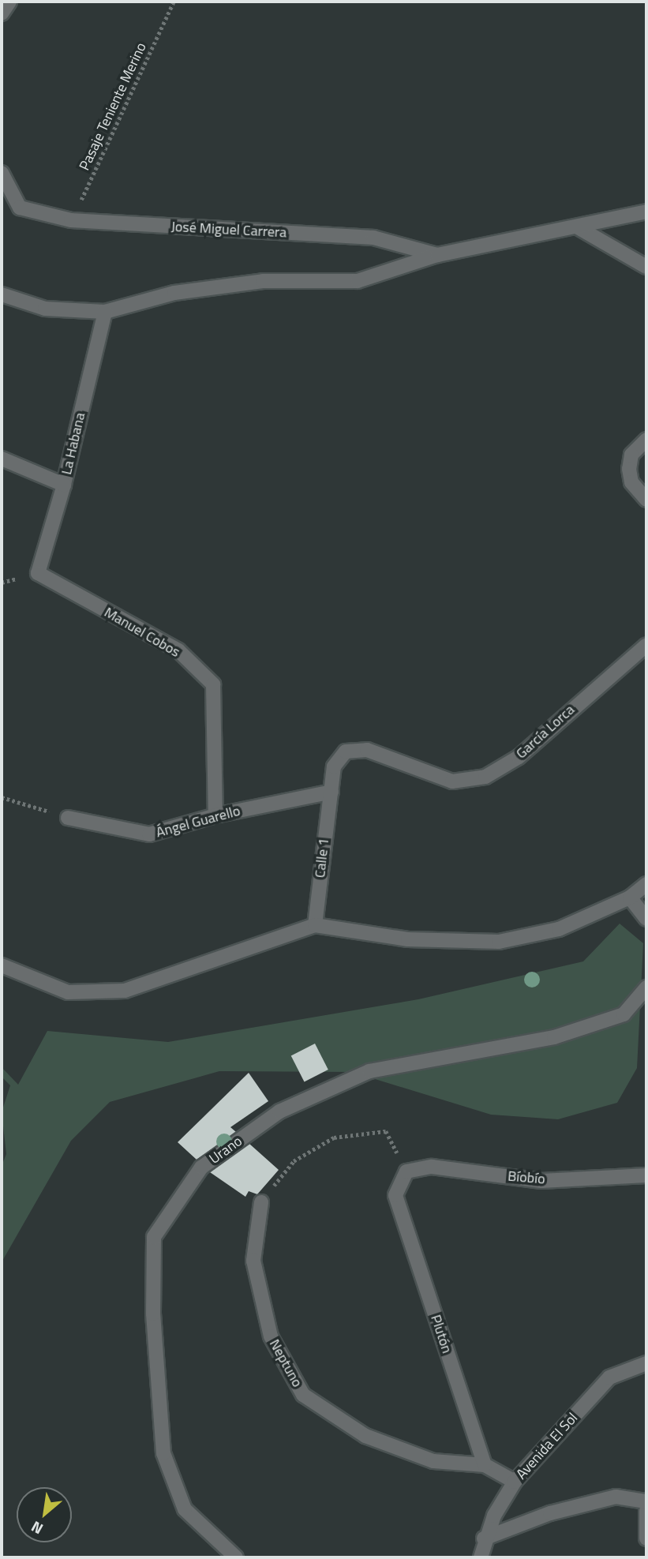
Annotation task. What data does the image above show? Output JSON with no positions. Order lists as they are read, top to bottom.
{
  "streets": {
    "street": [
      "José Miguel Carrera",
      "La Habana",
      "Manuel Cobos",
      "García Lorca",
      "Ángel Guarello",
      "Calle 1",
      "Urano",
      "Bíobío",
      "Plutón",
      "Neptuno",
      "Avenida El Sol"
    ],
    "path": ["Pasaje Teniente Merino"]
  },
  "crossings": [
    ["Pasaje Teniente Merino", "José Miguel Carrera"],
    ["José Miguel Carrera", "La Habana"],
    ["La Habana", "Manuel Cobos"],
    ["Manuel Cobos", "Ángel Guarello"],
    ["García Lorca", "Ángel Guarello"],
    ["García Lorca", "Calle 1"],
    ["Ángel Guarello", "Calle 1"],
    ["Bíobío", "Plutón"],
    ["Plutón", "Neptuno"]
  ],
  "north": "bottom left"
}
